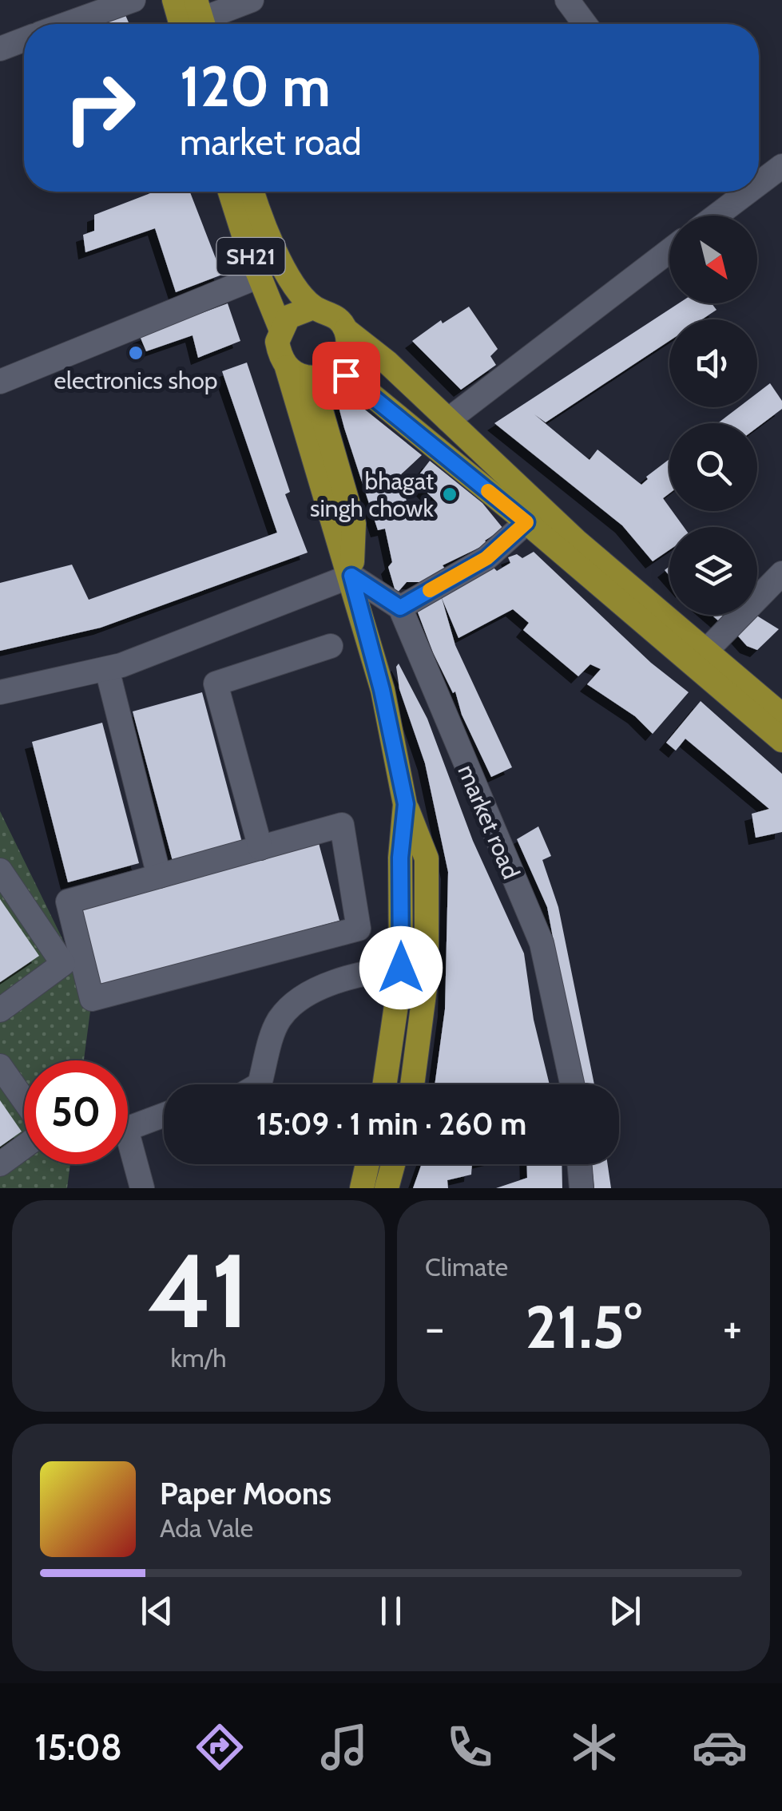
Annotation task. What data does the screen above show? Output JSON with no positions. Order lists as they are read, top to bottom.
{
  "streets": {
    "main road": ["SH21"],
    "street": ["market road"]
  },
  "places": ["electronics shop", "bhagat singh chowk"],
  "north": "bottom right",
  "page": {
    "turn": ["120 m", "market road"],
    "limit": "50",
    "trip": "15:09 · 1 min · 260 m",
    "tile": [
      ["41", "km/h"],
      "Climate"
    ],
    "heat": ["−", "21.5°", "+"],
    "song": ["Paper Moons", "Ada Vale"],
    "tabs": "15:08"
  }
}
